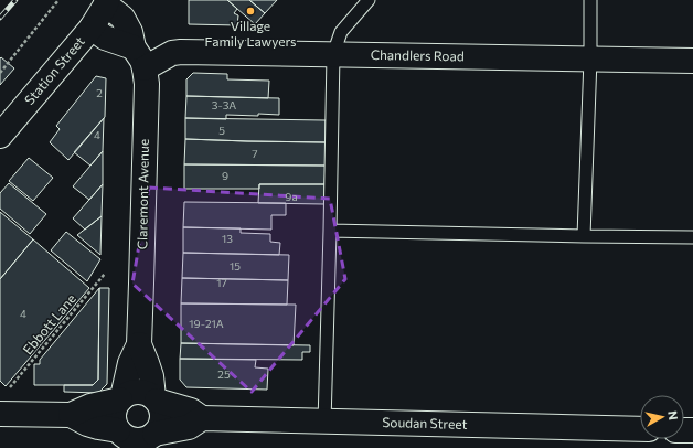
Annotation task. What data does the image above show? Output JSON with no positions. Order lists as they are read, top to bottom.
{
  "streets": {
    "street": [
      "Chandlers Road",
      "Station Street",
      "Claremont Avenue",
      "Soudan Street"
    ],
    "path": ["Ebbott Lane"]
  },
  "crossings": [
    ["Chandlers Road", "Claremont Avenue"],
    ["Station Street", "Claremont Avenue"],
    ["Claremont Avenue", "Soudan Street"]
  ],
  "places": ["Village Family Lawyers"],
  "house_numbers": [
    "2",
    "3-3A",
    "5",
    "4",
    "7",
    "9",
    "9a",
    "13",
    "15",
    "17",
    "4",
    "19-21A",
    "25"
  ],
  "north": "right"
}
